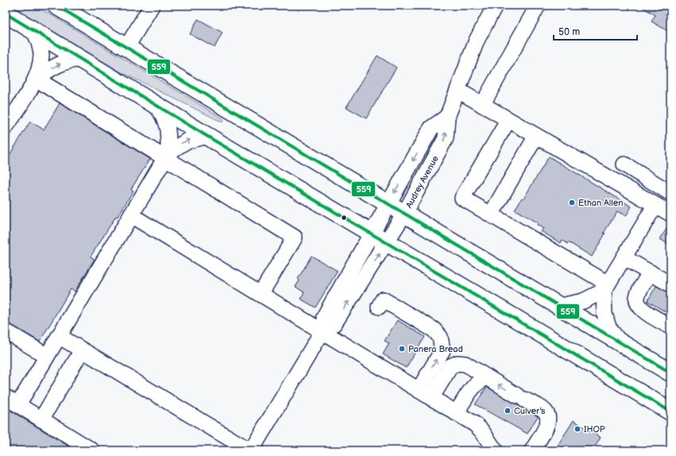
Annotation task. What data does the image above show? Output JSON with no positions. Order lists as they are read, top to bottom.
{
  "streets": {
    "street": ["Audrey Avenue"]
  },
  "places": [
    "Ethan Allen",
    "Panera Bread",
    "Culver's",
    "IHOP"
  ],
  "lines": ["transit line 559"],
  "scale_bar": "50 m"
}
